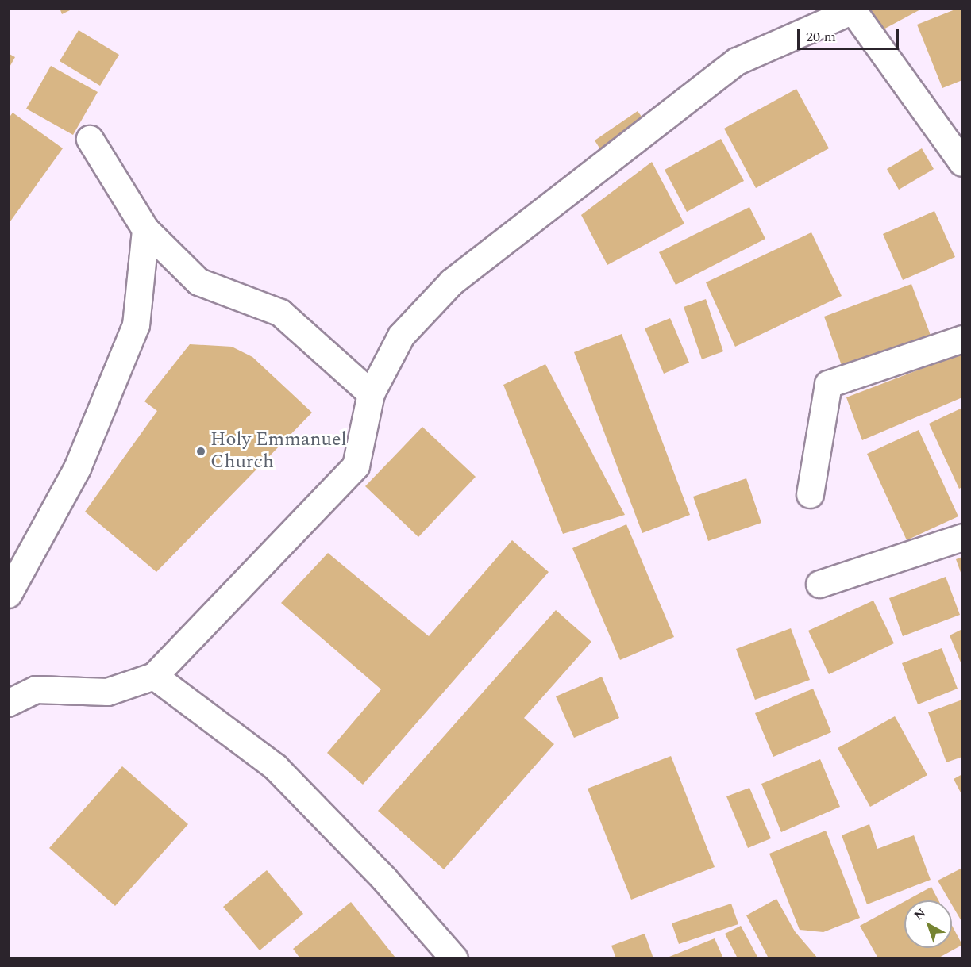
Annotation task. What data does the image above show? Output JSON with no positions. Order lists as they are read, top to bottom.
{
  "places": ["Holy Emmanuel Church"],
  "scale_bar": "20 m",
  "north": "top left"
}
